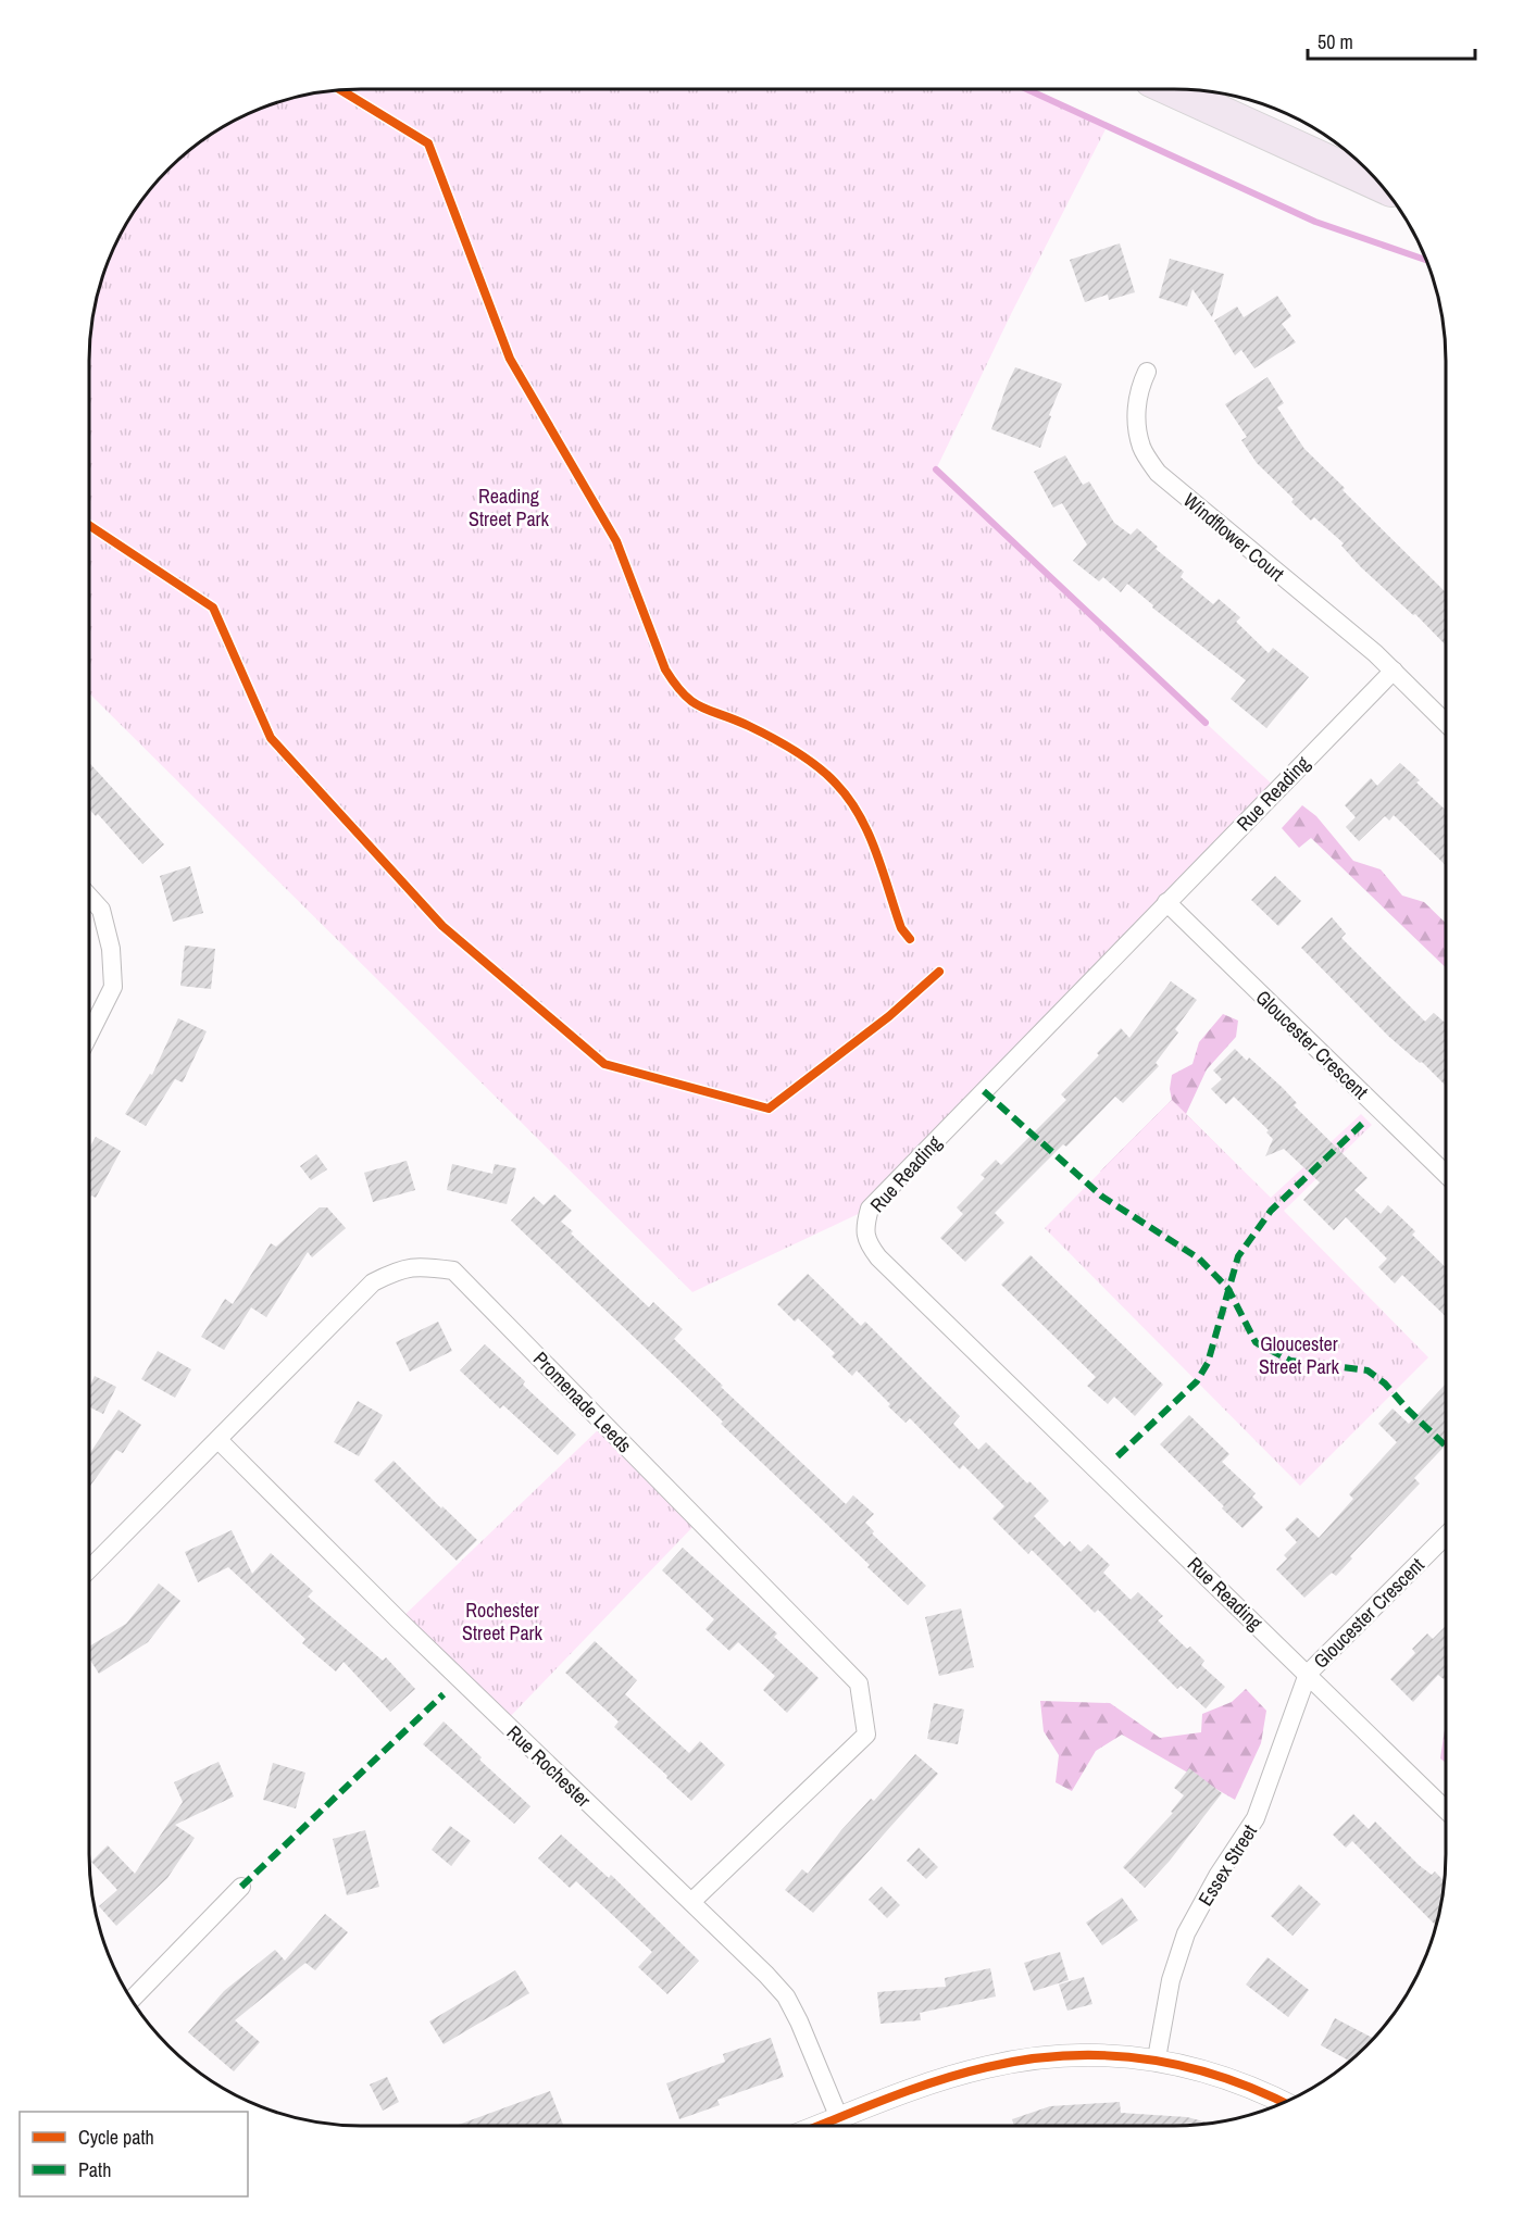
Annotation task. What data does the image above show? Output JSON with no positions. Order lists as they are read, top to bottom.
{
  "streets": {
    "street": [
      "Windflower Court",
      "Rue Reading",
      "Gloucester Crescent",
      "Promenade Leeds",
      "Rue Rochester",
      "Essex Street"
    ]
  },
  "crossings": [
    ["Windflower Court", "Rue Reading"],
    ["Rue Reading", "Gloucester Crescent"],
    ["Rue Reading", "Essex Street"],
    ["Gloucester Crescent", "Essex Street"],
    ["Promenade Leeds", "Rue Rochester"]
  ],
  "parks": ["Reading Street Park", "Gloucester Street Park", "Rochester Street Park"],
  "legend": ["Cycle path", "Path"],
  "scale_bar": "50 m"
}
